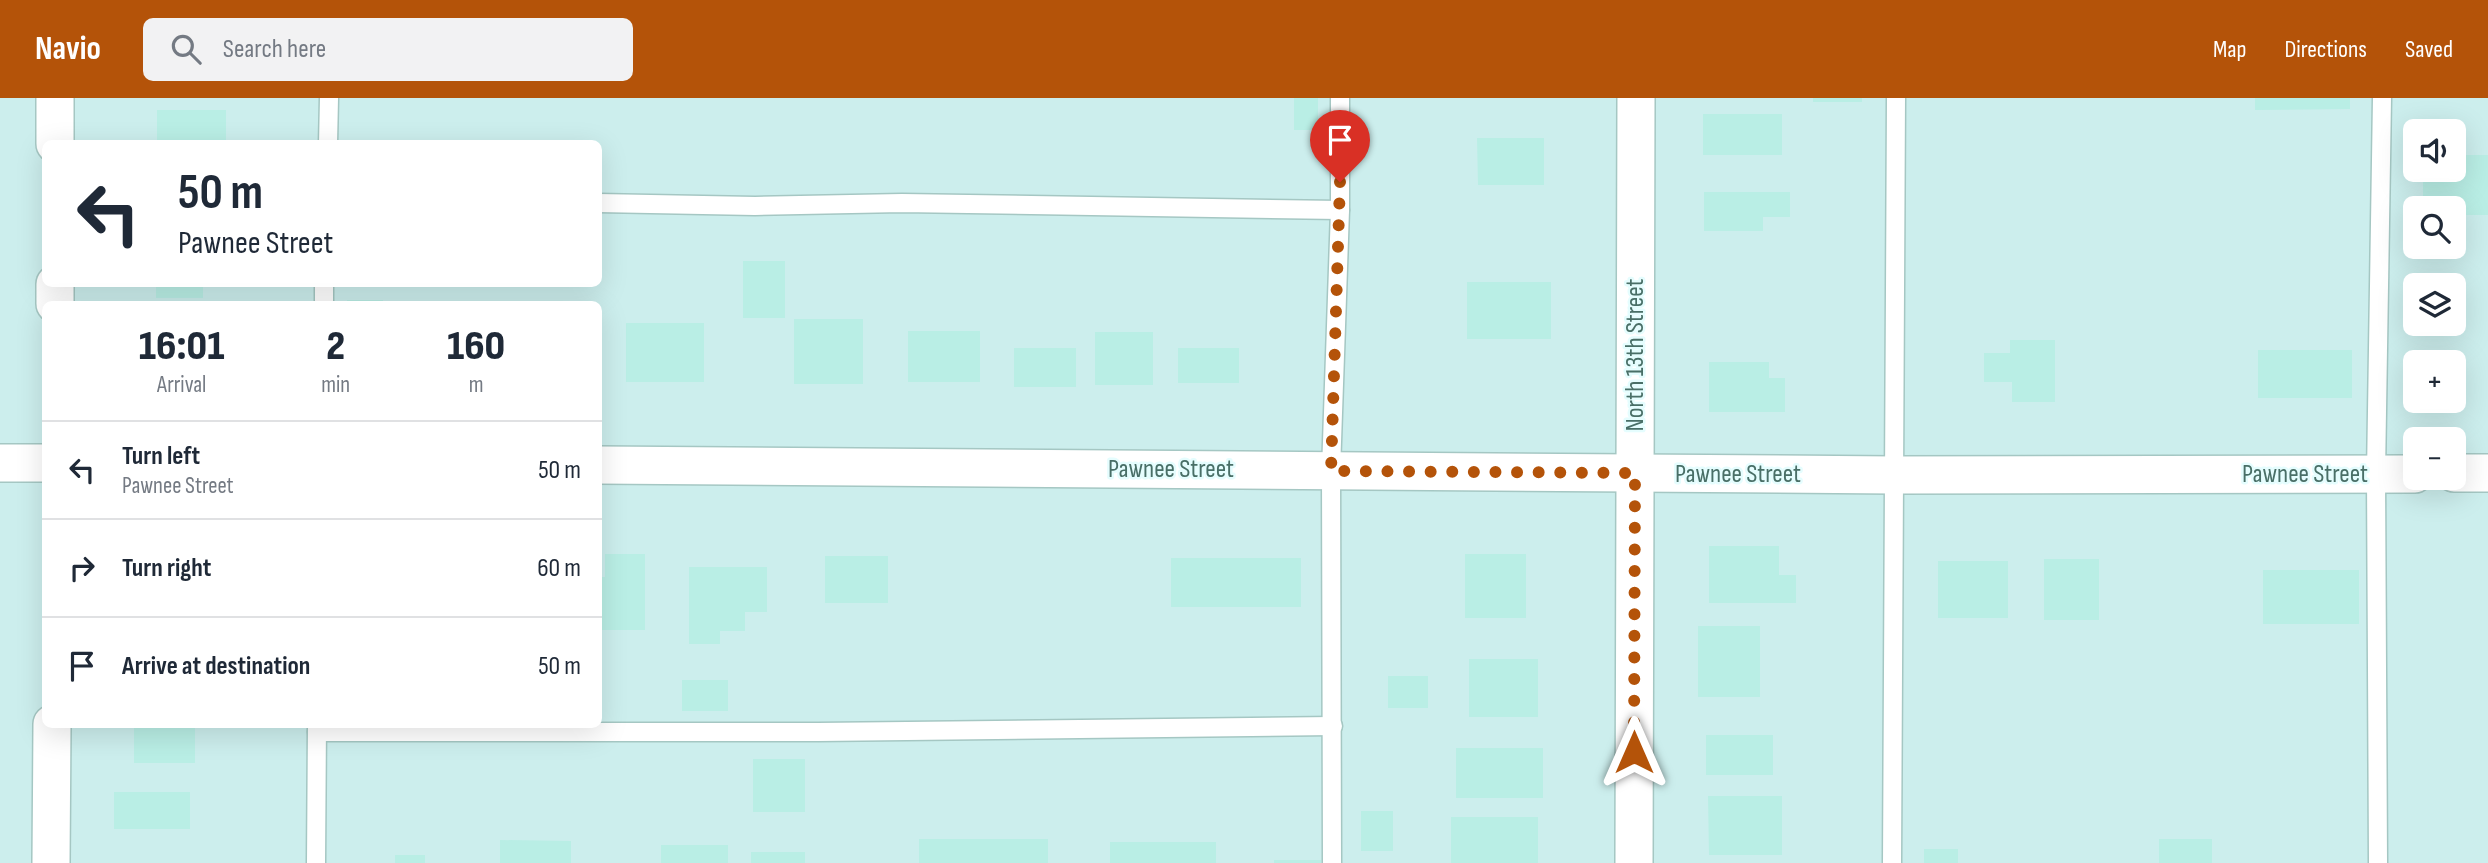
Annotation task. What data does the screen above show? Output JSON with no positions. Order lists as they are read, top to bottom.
{
  "streets": {
    "street": ["North 13th Street", "Pawnee Street"]
  },
  "crossings": [
    ["North 13th Street", "Pawnee Street"]
  ],
  "page": {
    "header": "Navio",
    "search": "Search here",
    "nav": ["Map", "Directions", "Saved"],
    "map_buttons": ["+", "−"],
    "turn": ["50 m", "Pawnee Street"],
    "eta": [
      "16:01",
      "Arrival",
      "2",
      "min",
      "160",
      "m"
    ],
    "list": [
      {
        "name": "Turn left",
        "note": "Pawnee Street",
        "value": "50 m"
      },
      {
        "name": "Turn right",
        "value": "60 m"
      },
      {
        "name": "Arrive at destination",
        "value": "50 m"
      }
    ]
  }
}
